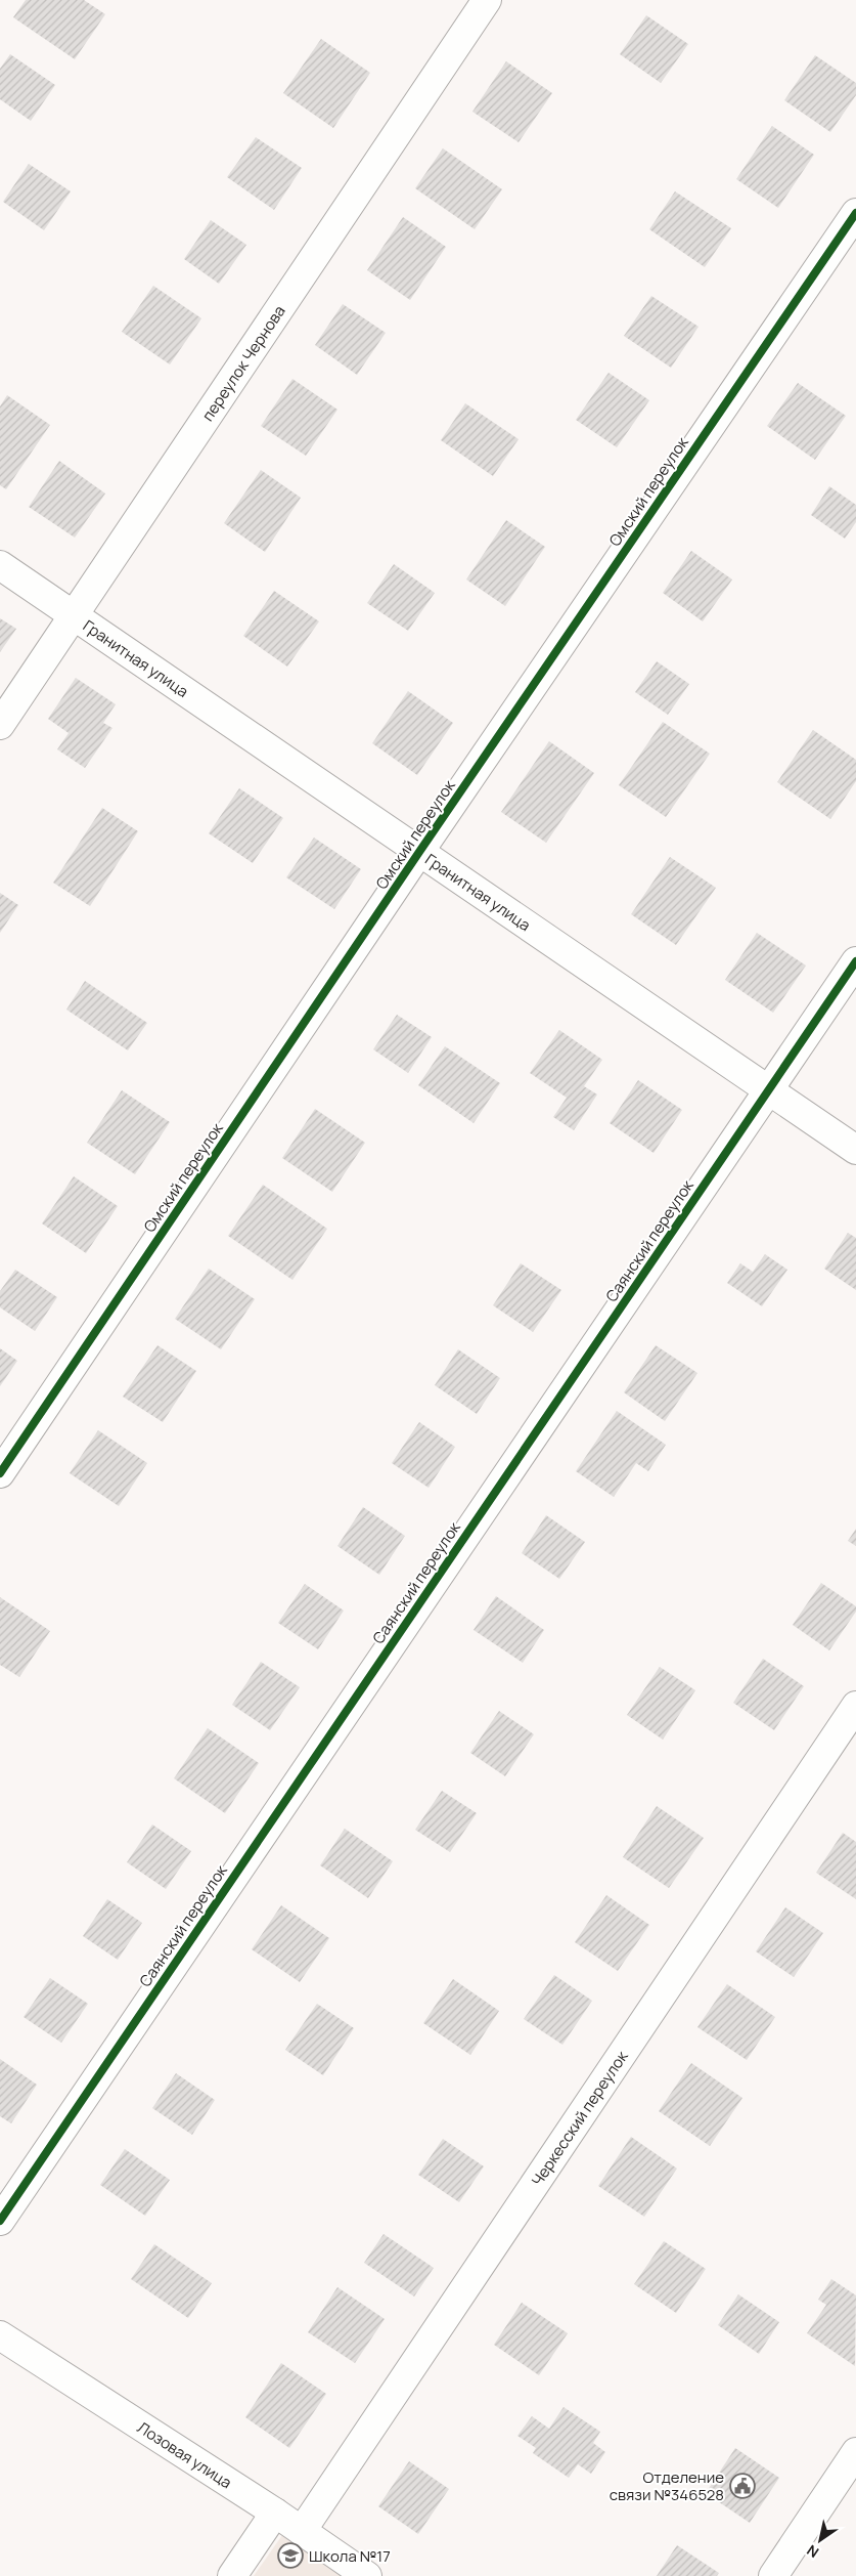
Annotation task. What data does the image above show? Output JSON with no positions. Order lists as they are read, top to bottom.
{
  "streets": {
    "street": [
      "переулок Чернова",
      "Омский переулок",
      "Гранитная улица",
      "Саянский переулок",
      "Черкесский переулок",
      "Лозовая улица"
    ]
  },
  "crossings": [
    ["переулок Чернова", "Гранитная улица"],
    ["Омский переулок", "Гранитная улица"],
    ["Гранитная улица", "Саянский переулок"],
    ["Черкесский переулок", "Лозовая улица"]
  ],
  "places": {
    "public building": ["Отделение связи №346528"],
    "school or university": ["Школа №17"]
  },
  "north": "bottom left"
}
